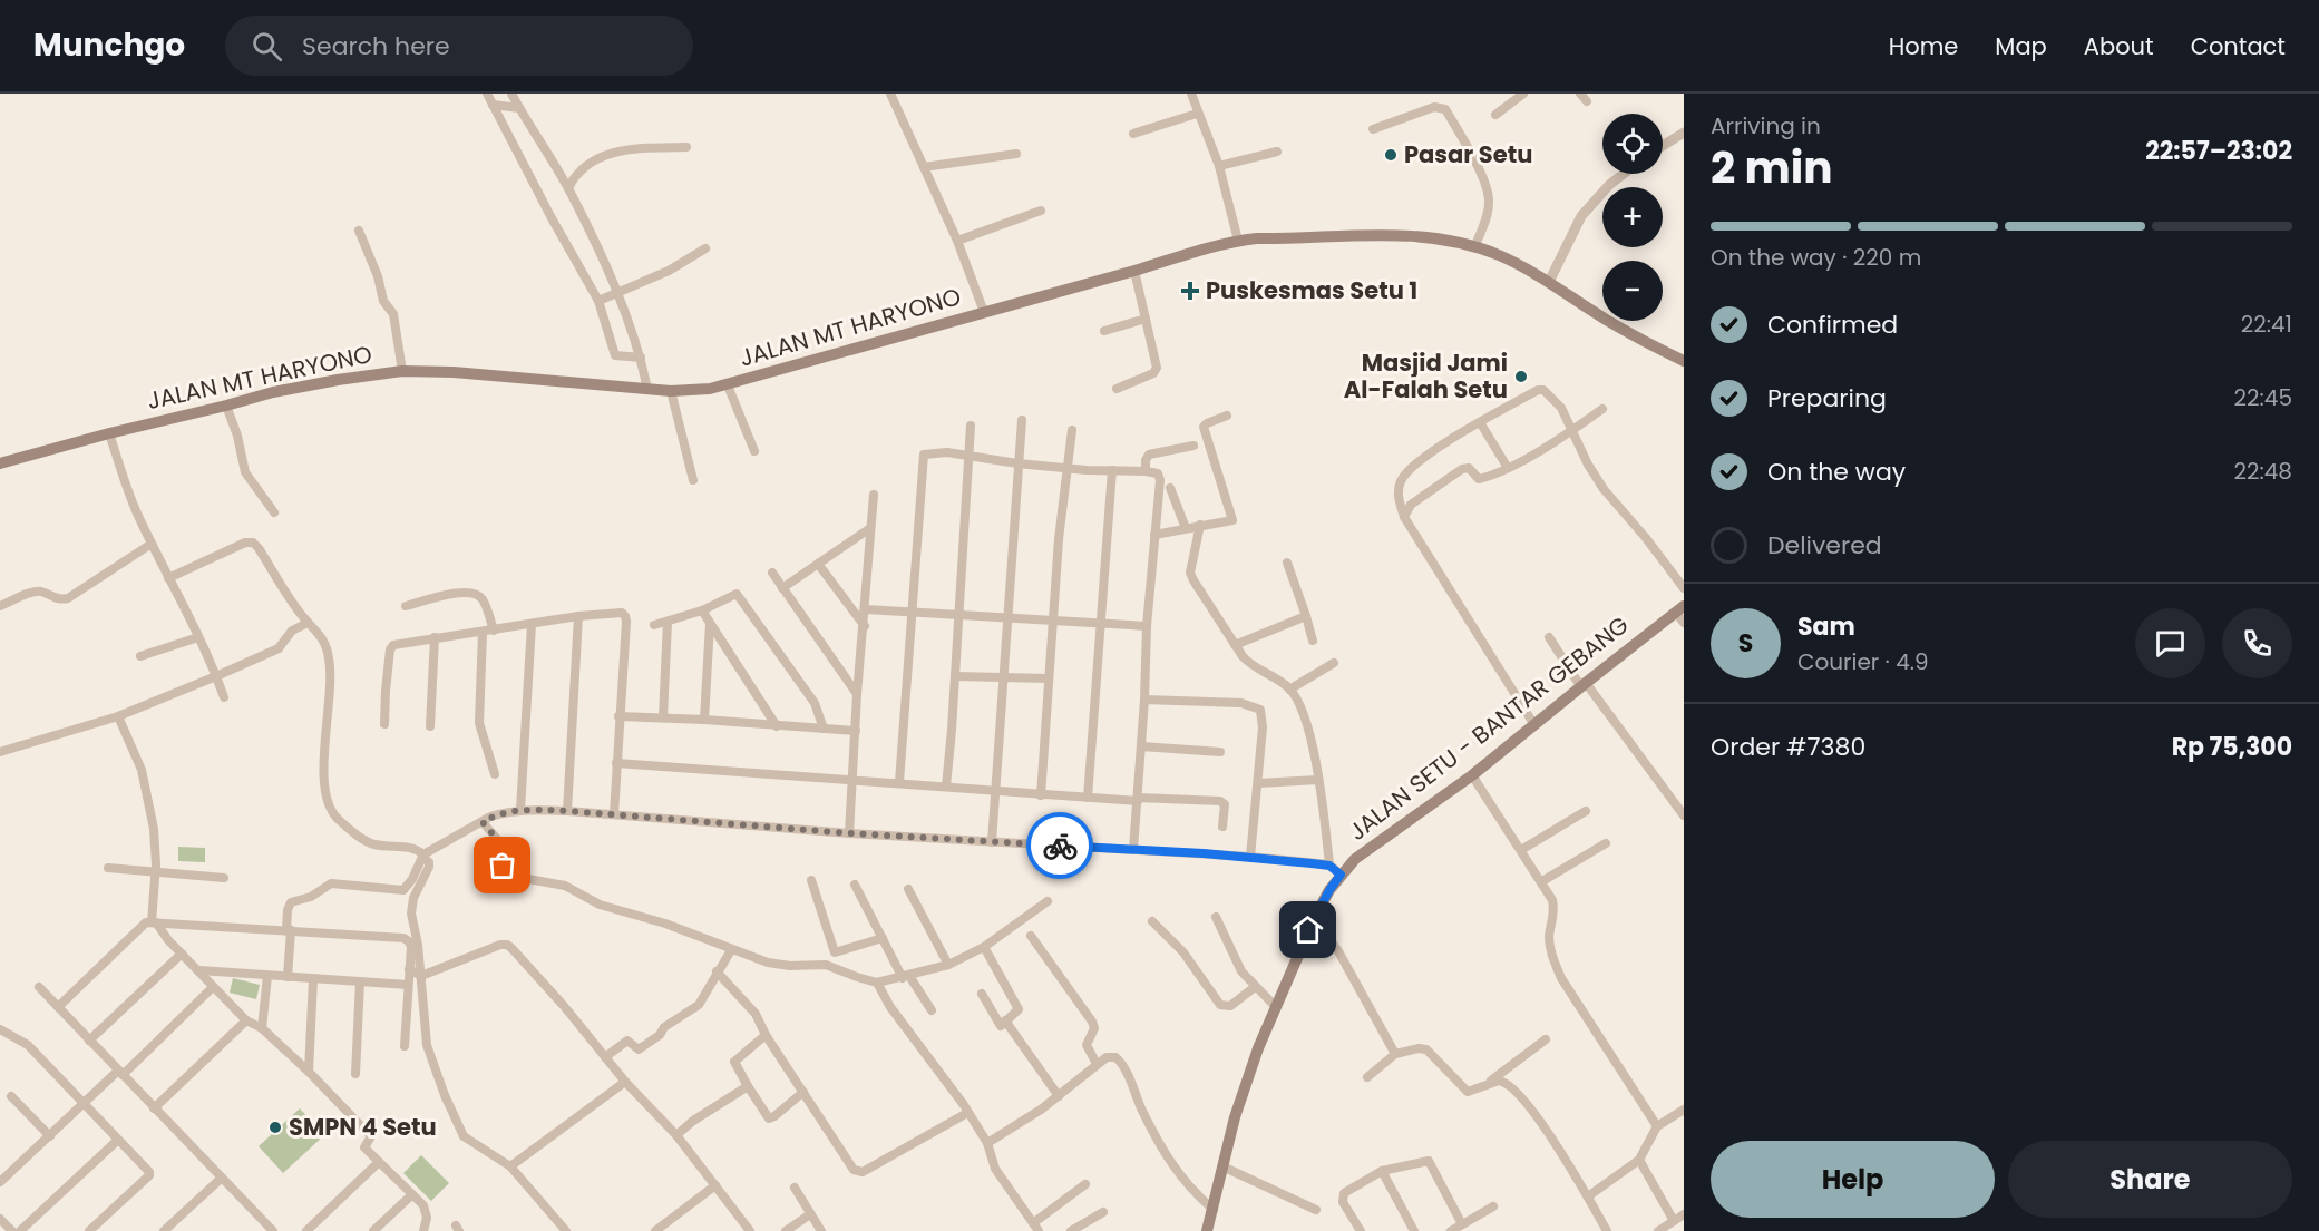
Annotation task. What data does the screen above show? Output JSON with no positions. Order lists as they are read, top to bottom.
{
  "streets": {
    "main road": ["JALAN MT HARYONO", "JALAN SETU - BANTAR GEBANG"]
  },
  "places": {
    "other": ["Pasar Setu", "Masjid Jami Al-Falah Setu", "SMPN 4 Setu"],
    "health": ["Puskesmas Setu 1"]
  },
  "page": {
    "header": "Munchgo",
    "search": "Search here",
    "nav": [
      "Home",
      "Map",
      "About",
      "Contact"
    ],
    "heading": ["2 min", "Arriving in", "22:57–23:02"],
    "panel": [
      "Sam",
      "Courier · 4.9",
      "Order #7380",
      "Rp 75,300"
    ],
    "map_buttons": ["+", "−"],
    "bar": "On the way · 220 m",
    "list": [
      ["Confirmed", "22:41"],
      ["Preparing", "22:45"],
      ["On the way", "22:48"],
      "Delivered"
    ],
    "round": "S",
    "buttons": ["Help", "Share"]
  }
}
